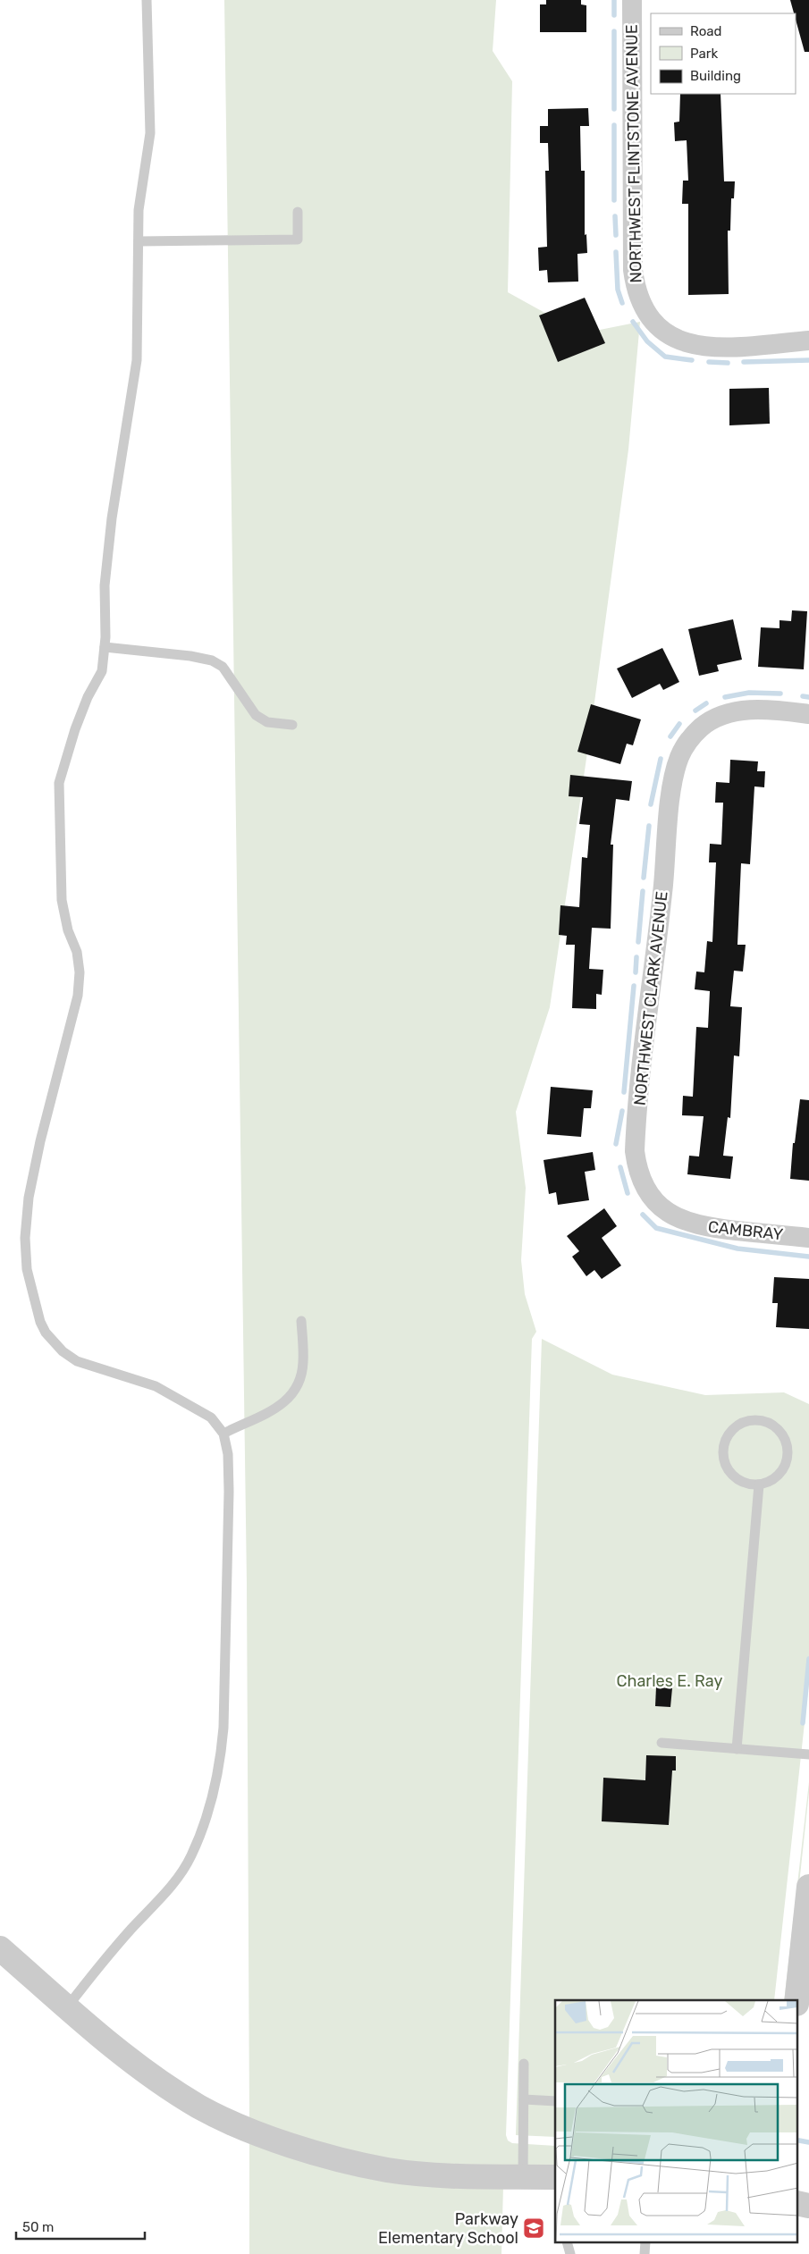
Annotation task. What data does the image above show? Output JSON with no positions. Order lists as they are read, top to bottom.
{
  "streets": {
    "street": ["NORTHWEST FLINTSTONE AVENUE", "NORTHWEST CLARK AVENUE", "CAMBRAY"]
  },
  "crossings": [
    ["NORTHWEST CLARK AVENUE", "CAMBRAY"]
  ],
  "parks": ["Charles E. Ray"],
  "places": {
    "school or university": ["Parkway Elementary School"]
  },
  "legend": ["Road", "Park", "Building"],
  "scale_bar": "50 m"
}
